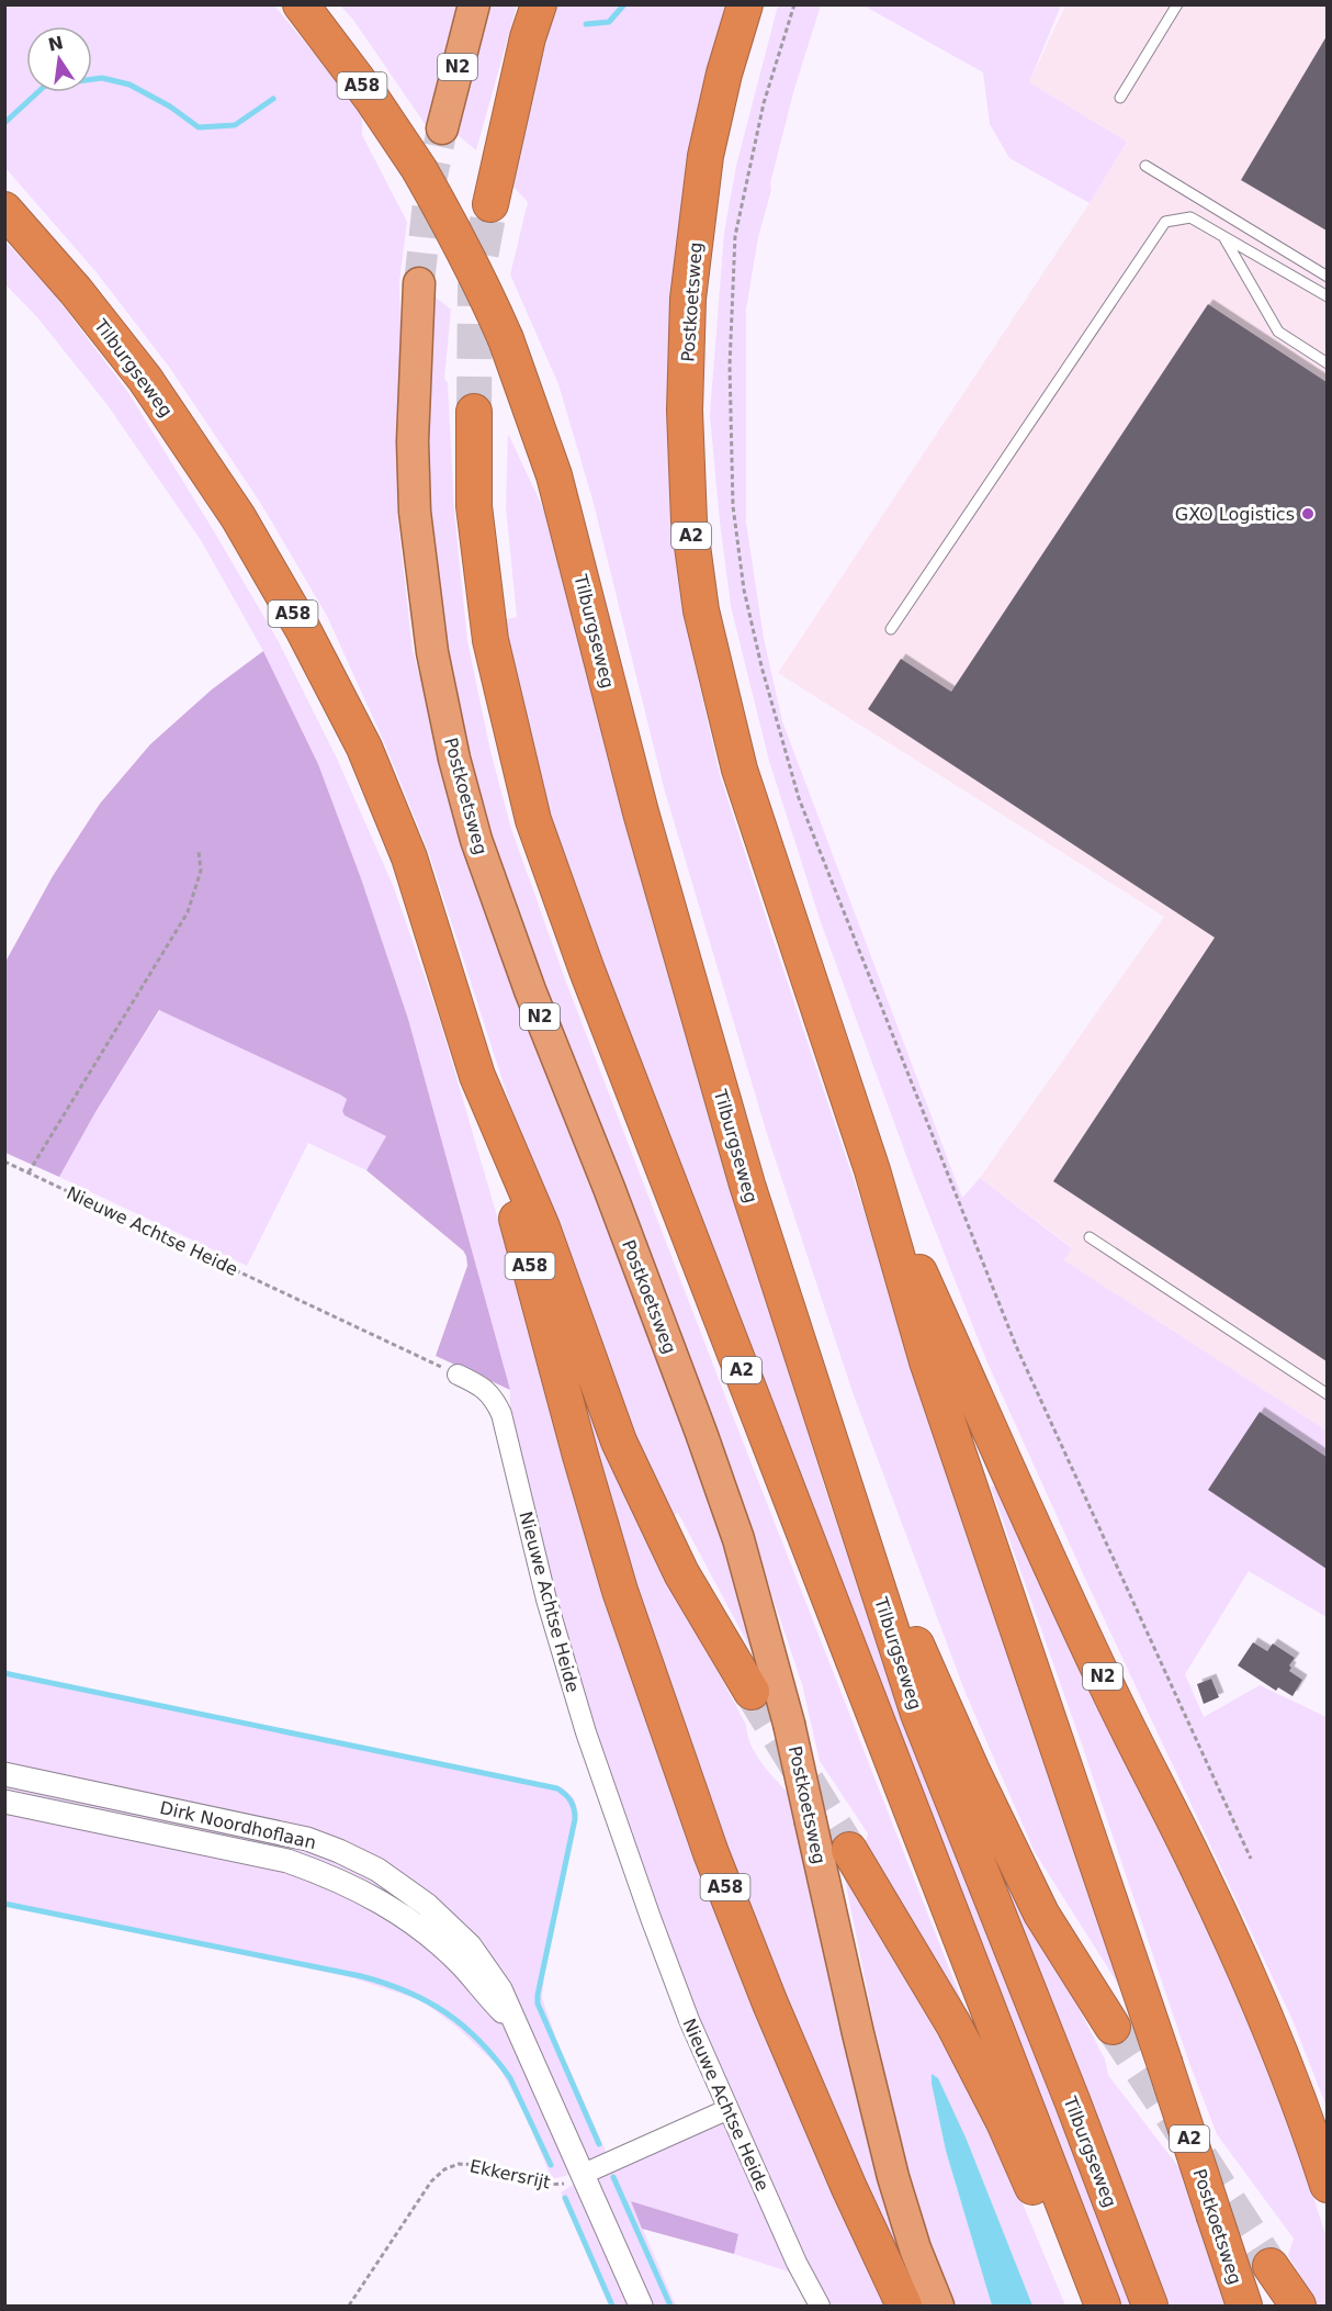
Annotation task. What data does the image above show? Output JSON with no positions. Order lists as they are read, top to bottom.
{
  "streets": {
    "highway": [
      "N2",
      "A58",
      "Postkoetsweg",
      "Tilburgseweg",
      "A2"
    ],
    "street": ["Nieuwe Achtse Heide", "Dirk Noordhoflaan"],
    "path": ["Ekkersrijt"]
  },
  "crossings": [
    ["A58", "Tilburgseweg"],
    ["Dirk Noordhoflaan", "Ekkersrijt"]
  ],
  "places": ["GXO Logistics"],
  "north": "top"
}
